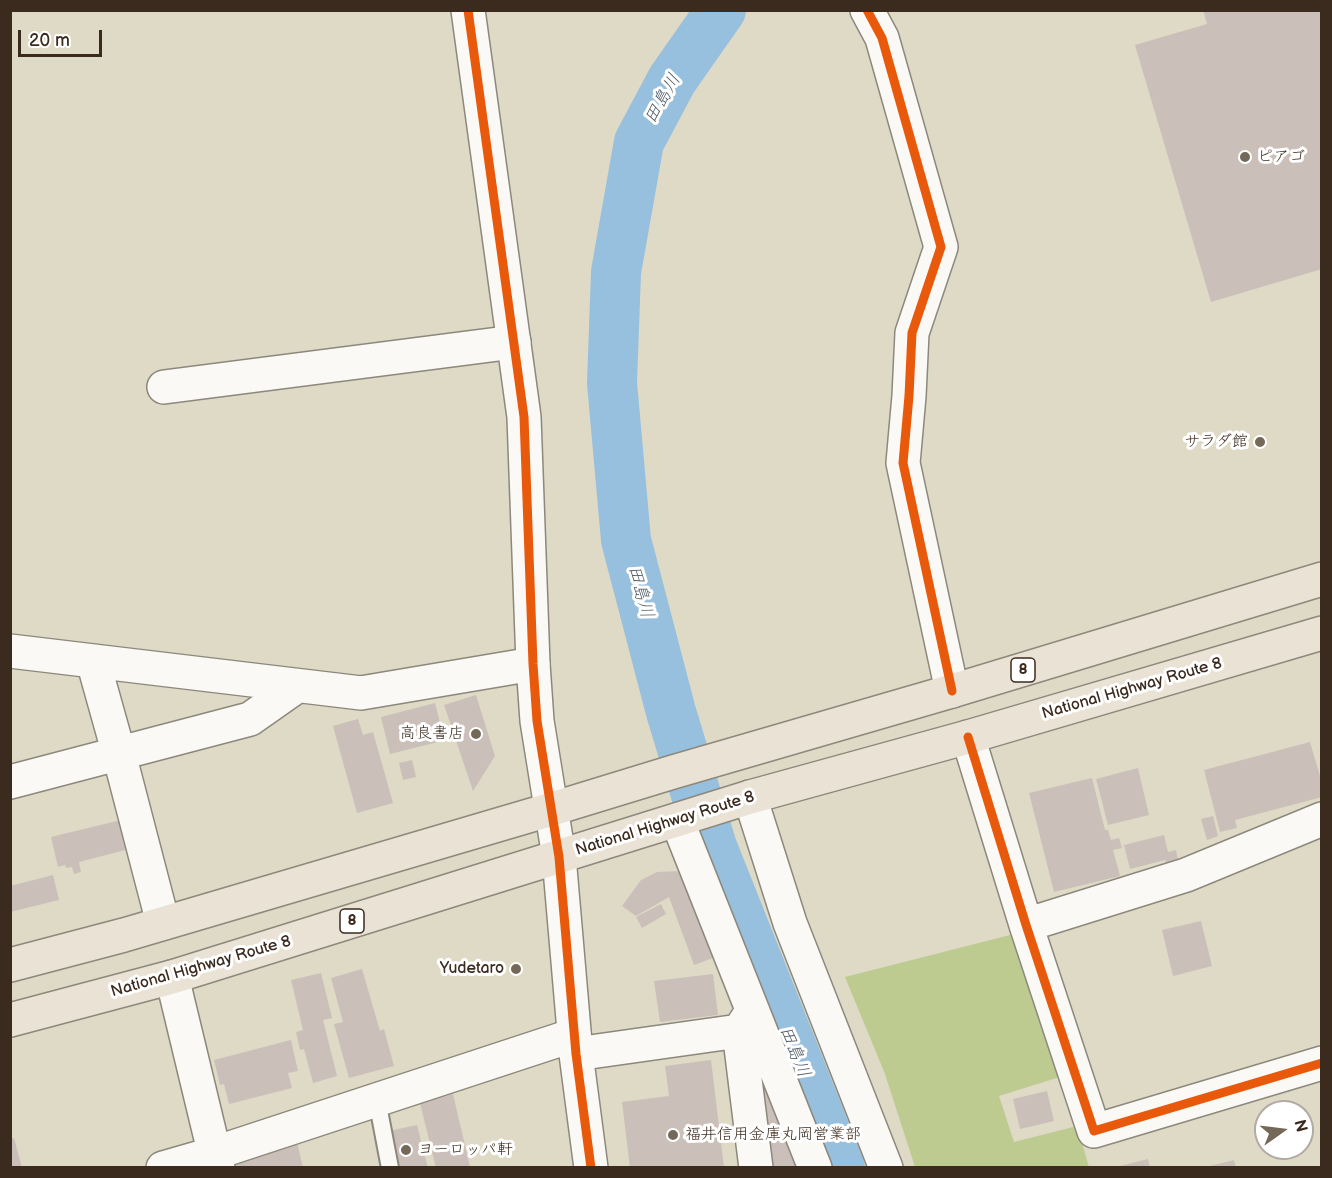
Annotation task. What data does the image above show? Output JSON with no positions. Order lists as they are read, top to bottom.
{
  "streets": {
    "highway": ["8", "National Highway Route 8"]
  },
  "water": ["田島川"],
  "places": [
    "ピアゴ",
    "サラダ館",
    "高良書店",
    "Yudetaro",
    "福井信用金庫丸岡営業部",
    "ヨーロッパ軒"
  ],
  "scale_bar": "20 m",
  "north": "right"
}
